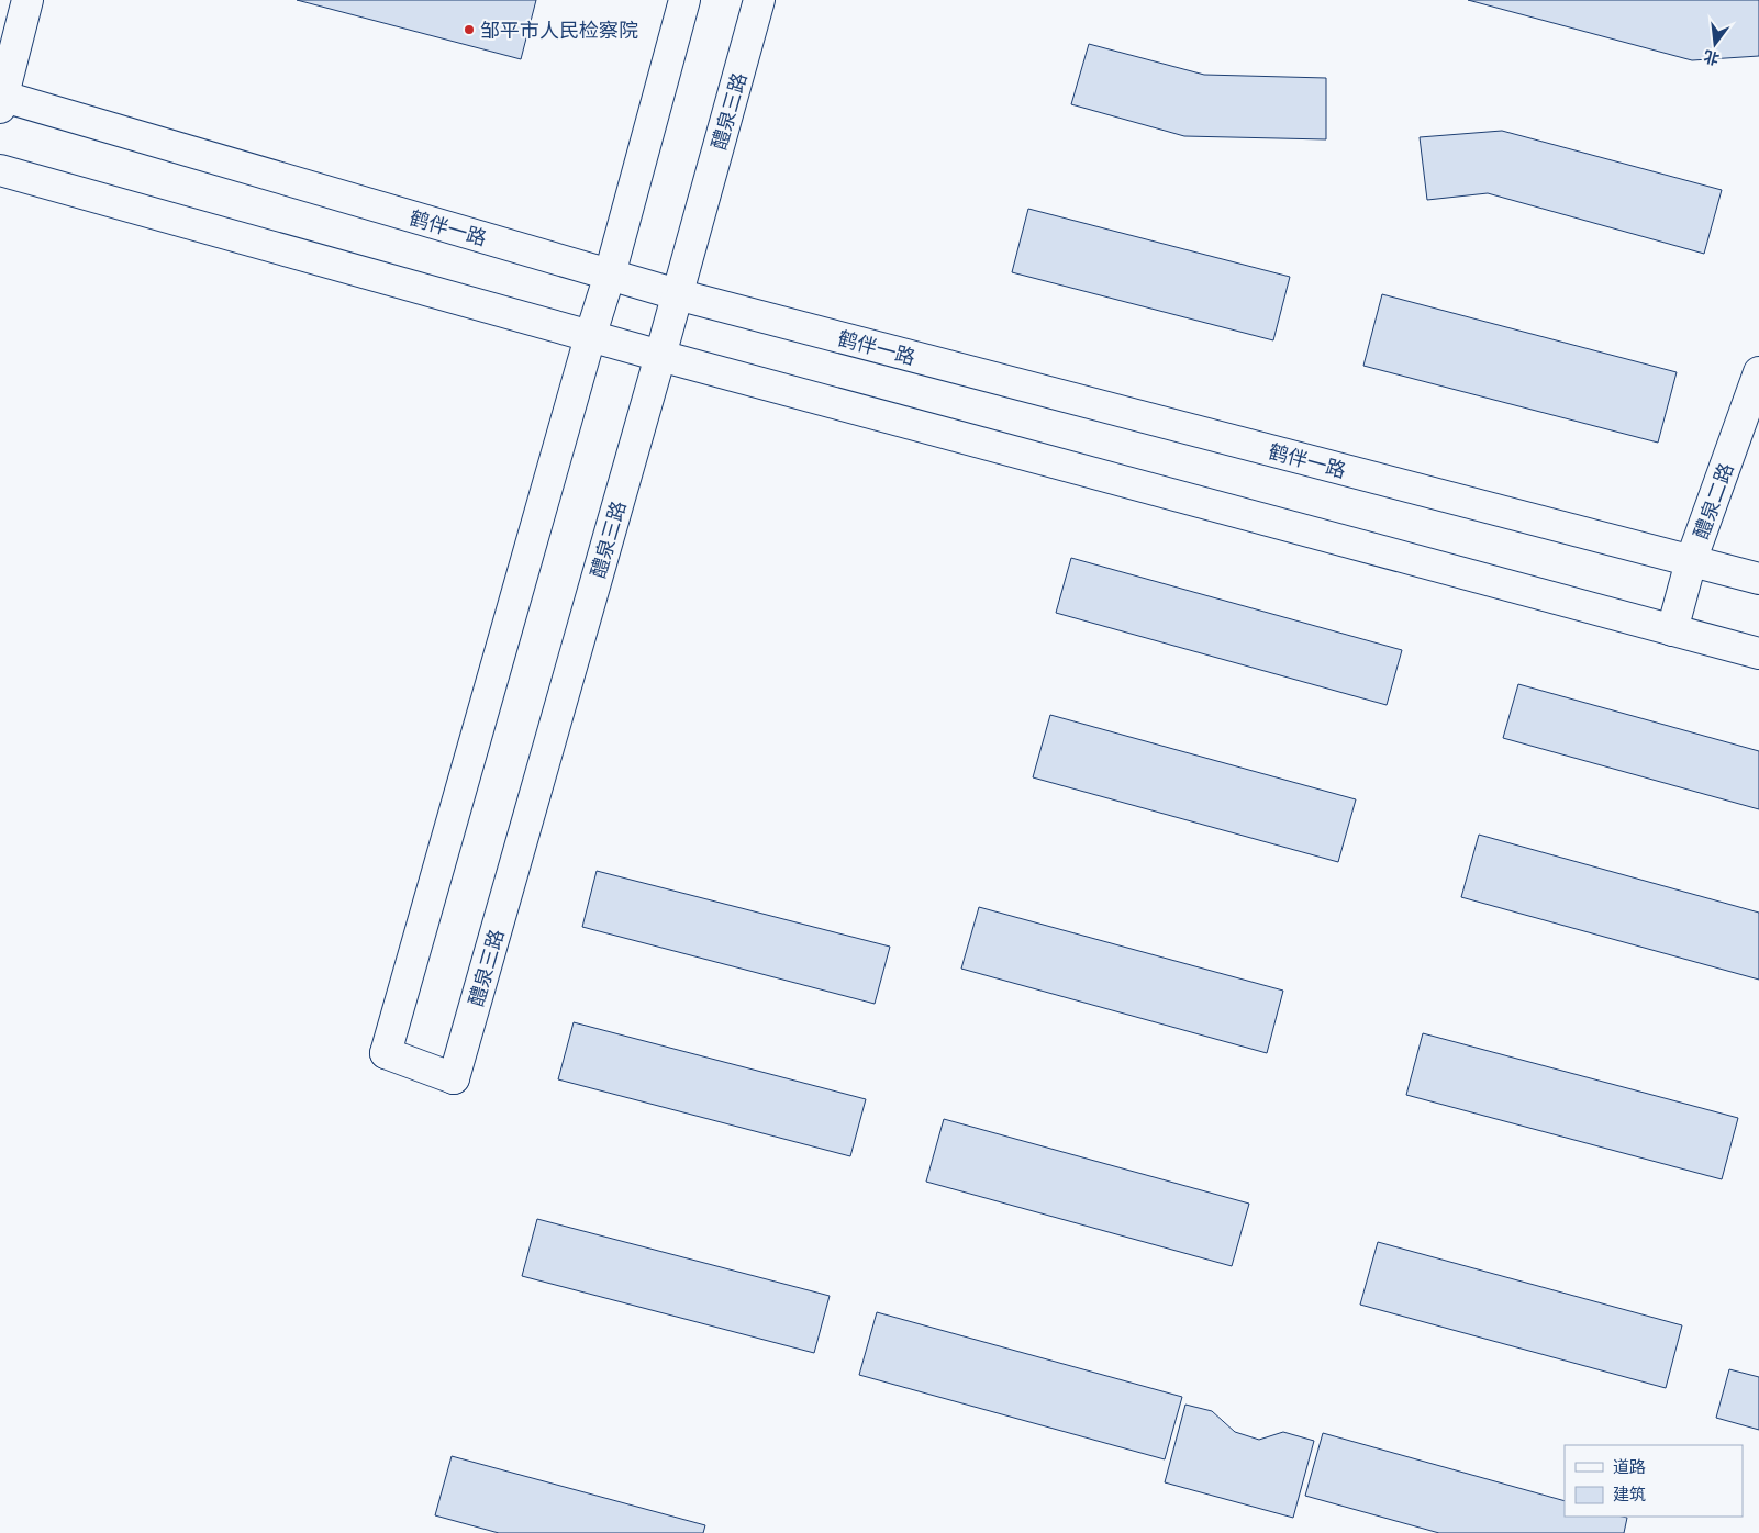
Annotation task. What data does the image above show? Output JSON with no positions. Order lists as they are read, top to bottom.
{
  "streets": {
    "main road": ["醴泉三路", "鹤伴一路", "醴泉二路"]
  },
  "crossings": [
    ["醴泉三路", "鹤伴一路"],
    ["鹤伴一路", "醴泉二路"]
  ],
  "places": ["邹平市人民检察院"],
  "legend": ["道路", "建筑"],
  "north": "bottom"
}
